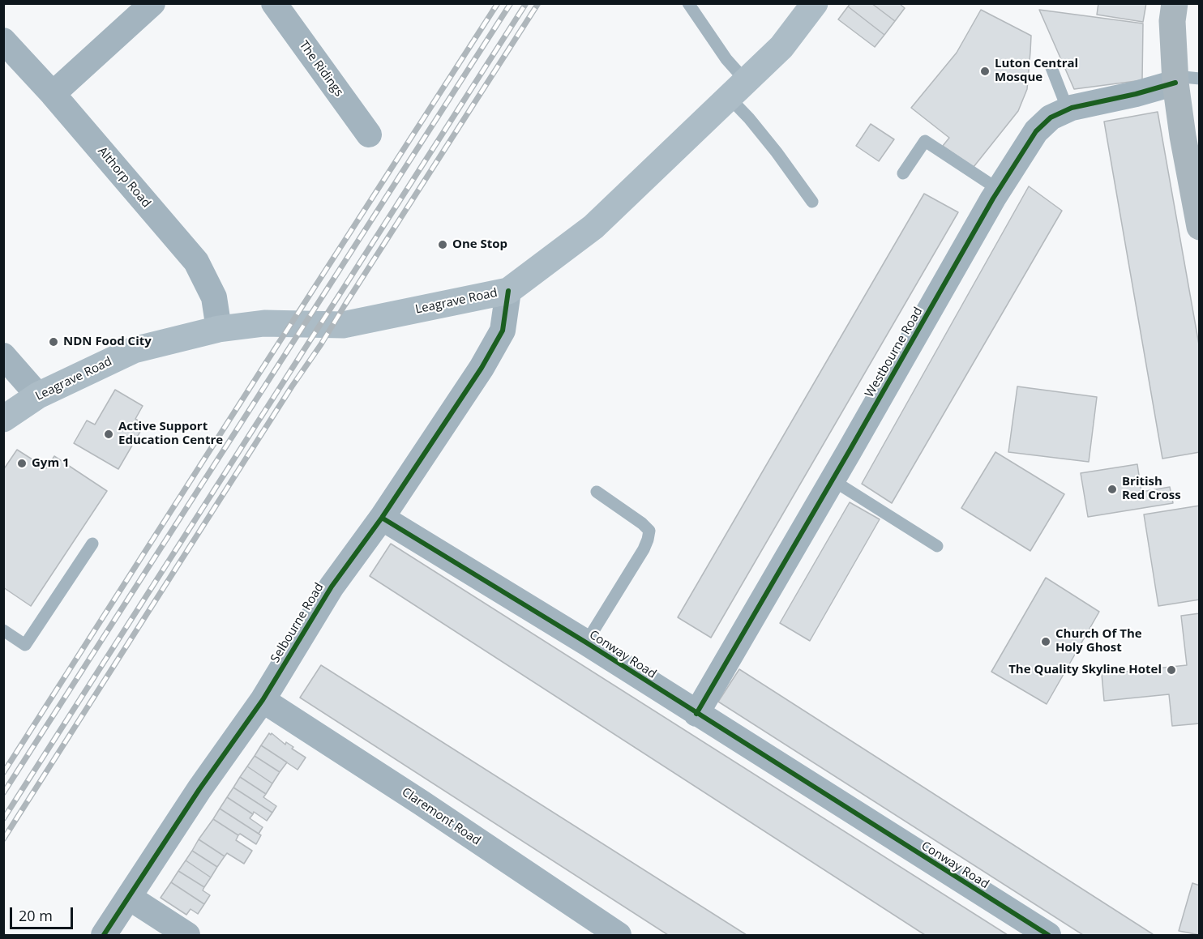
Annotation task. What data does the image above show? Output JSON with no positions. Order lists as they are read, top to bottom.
{
  "streets": {
    "main road": ["Leagrave Road"],
    "street": [
      "The Ridings",
      "Althorp Road",
      "Westbourne Road",
      "Selbourne Road",
      "Conway Road",
      "Claremont Road"
    ]
  },
  "crossings": [
    ["Althorp Road", "Leagrave Road"],
    ["Leagrave Road", "Selbourne Road"],
    ["Westbourne Road", "Conway Road"],
    ["Selbourne Road", "Conway Road"],
    ["Selbourne Road", "Claremont Road"]
  ],
  "places": [
    "Luton Central Mosque",
    "One Stop",
    "NDN Food City",
    "Active Support Education Centre",
    "Gym 1",
    "British Red Cross",
    "Church Of The Holy Ghost",
    "The Quality Skyline Hotel"
  ],
  "scale_bar": "20 m"
}
